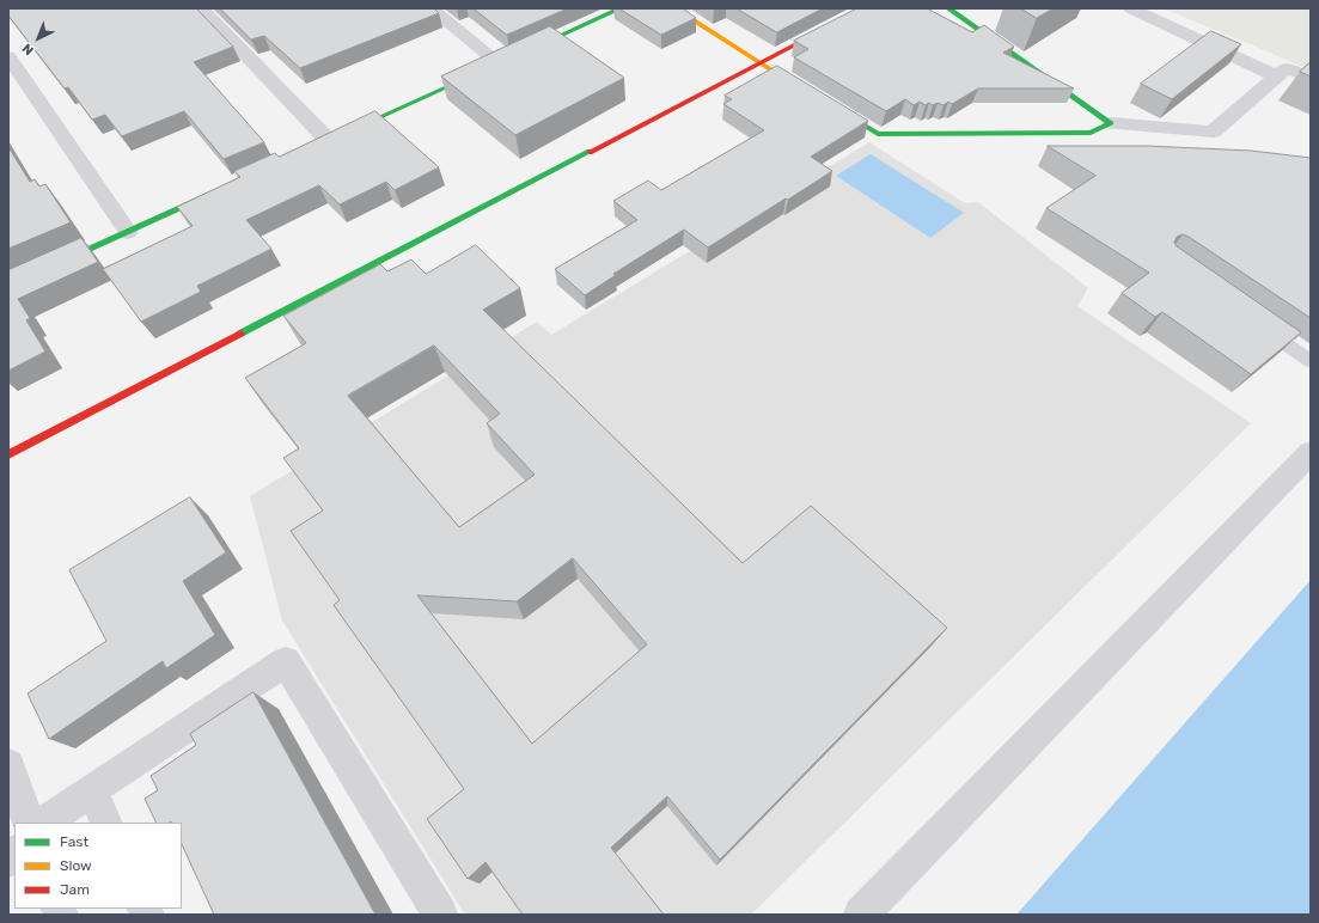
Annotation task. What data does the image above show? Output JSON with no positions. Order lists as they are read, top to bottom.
{
  "legend": ["Fast", "Slow", "Jam"],
  "north": "bottom left"
}
